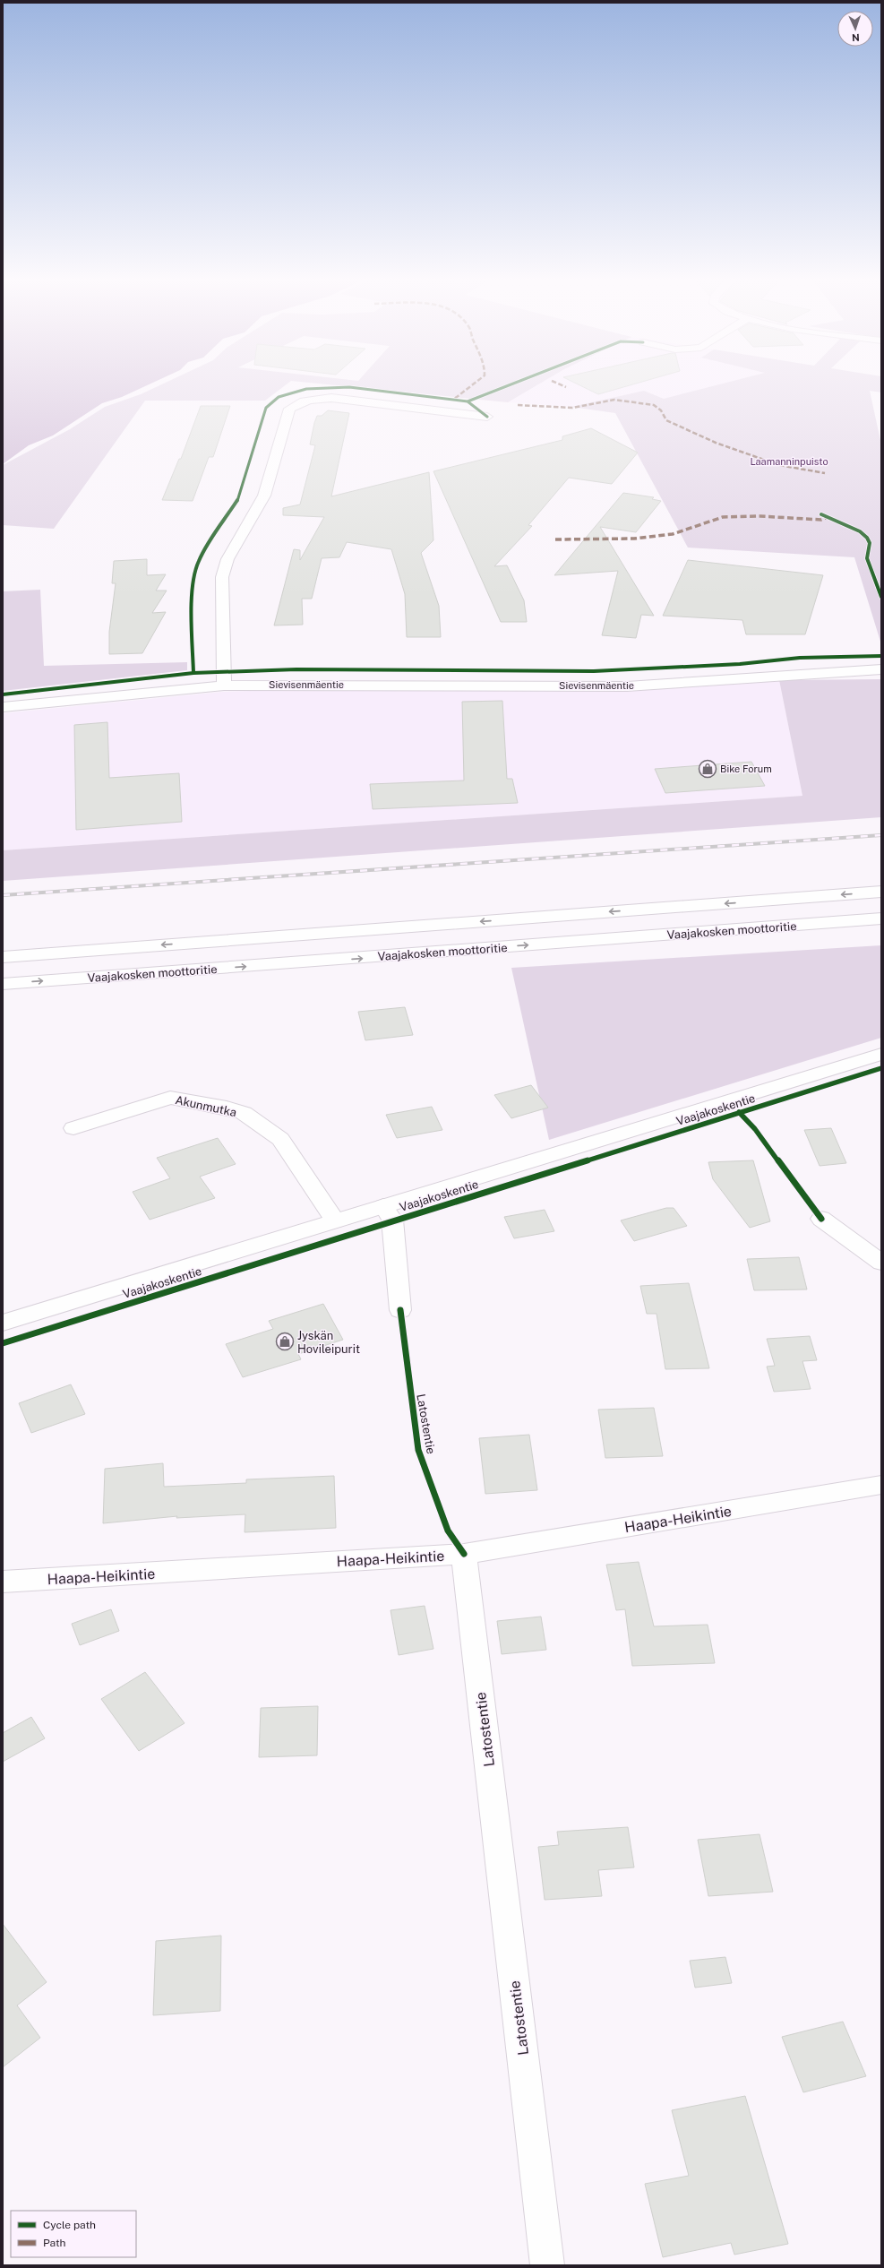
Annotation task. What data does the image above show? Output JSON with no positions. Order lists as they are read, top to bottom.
{
  "streets": {
    "main road": [
      "Sievisenmäentie",
      "Vaajakosken moottoritie",
      "Akunmutka",
      "Vaajakoskentie",
      "Latostentie",
      "Haapa-Heikintie"
    ]
  },
  "crossings": [
    ["Akunmutka", "Vaajakoskentie"],
    ["Latostentie", "Haapa-Heikintie"]
  ],
  "parks": ["Laamanninpuisto"],
  "places": {
    "shop": ["Bike Forum", "Jyskän Hovileipurit"]
  },
  "legend": ["Cycle path", "Path"],
  "north": "bottom"
}
